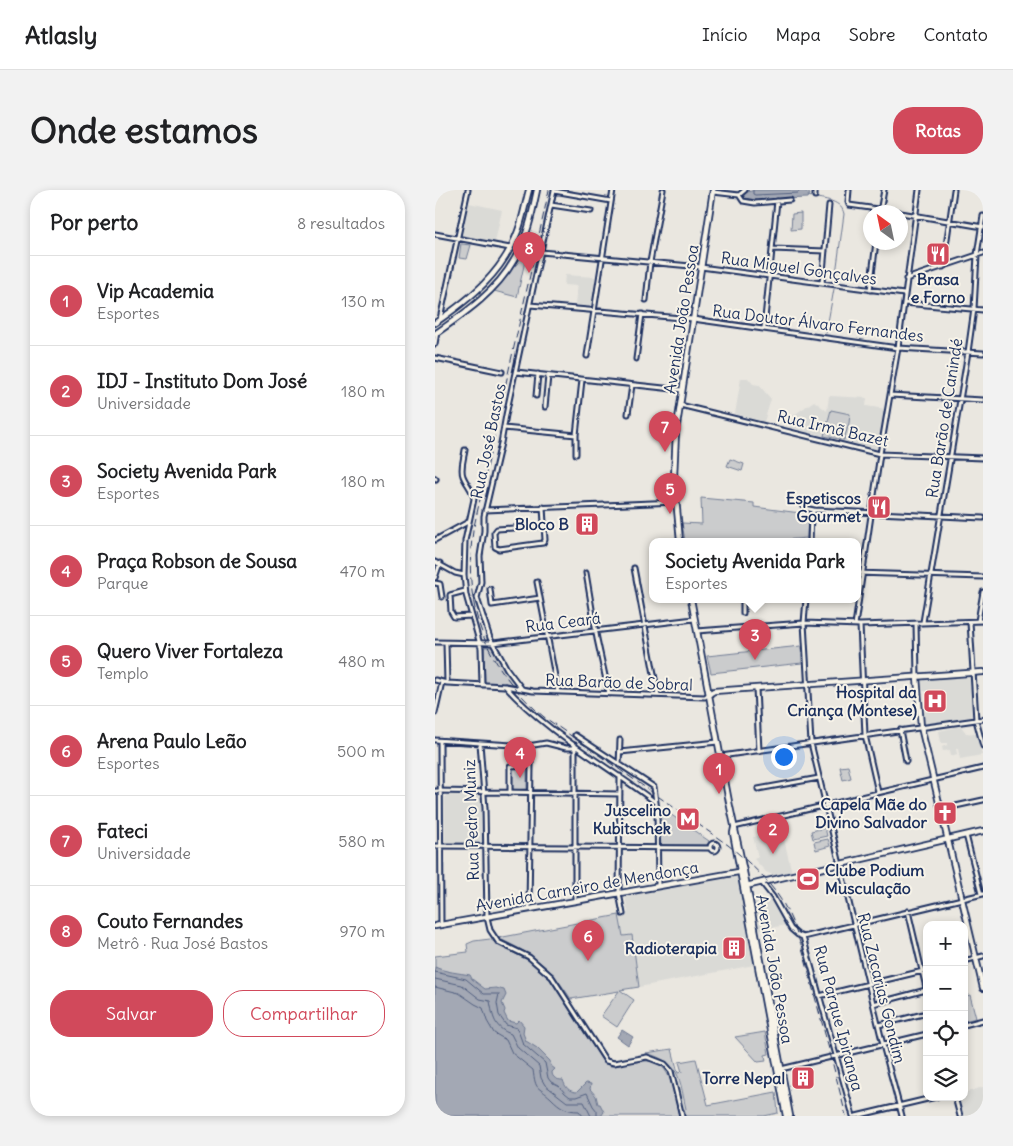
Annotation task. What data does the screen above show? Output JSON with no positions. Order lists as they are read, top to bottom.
{
  "streets": {
    "main road": ["Avenida João Pessoa", "Rua Barão de Sobral", "Avenida Carneiro de Mendonça"],
    "street": [
      "Rua Miguel Gonçalves",
      "Rua Doutor Álvaro Fernandes",
      "Rua Barão de Canindé",
      "Rua Irmã Bazet",
      "Rua José Bastos",
      "Rua Ceará",
      "Rua Pedro Muniz",
      "Rua Zacarias Gondim",
      "Rua Parque Ipiranga"
    ]
  },
  "crossings": [
    ["Rua Miguel Gonçalves", "Avenida João Pessoa"],
    ["Rua Miguel Gonçalves", "Rua José Bastos"],
    ["Avenida João Pessoa", "Rua Doutor Álvaro Fernandes"],
    ["Avenida João Pessoa", "Rua Irmã Bazet"],
    ["Avenida João Pessoa", "Rua Ceará"],
    ["Avenida João Pessoa", "Rua Barão de Sobral"],
    ["Avenida João Pessoa", "Avenida Carneiro de Mendonça"],
    ["Rua Doutor Álvaro Fernandes", "Rua Barão de Canindé"],
    ["Rua Doutor Álvaro Fernandes", "Rua José Bastos"],
    ["Rua Barão de Canindé", "Rua Irmã Bazet"],
    ["Rua José Bastos", "Rua Ceará"],
    ["Rua José Bastos", "Rua Barão de Sobral"],
    ["Rua Barão de Sobral", "Rua Zacarias Gondim"],
    ["Rua Pedro Muniz", "Avenida Carneiro de Mendonça"]
  ],
  "places": {
    "restaurant": ["Brasa e Forno", "Espetiscos Gourmet"],
    "building": ["Bloco B", "Radioterapia", "Torre Nepal"],
    "hospital": ["Hospital da Criança (Montese)"],
    "church": ["Capela Mãe do Divino Salvador"],
    "metro station": ["Juscelino Kubitschek"],
    "sports": ["Clube Podium Musculação"]
  },
  "north": "top left",
  "page": {
    "header": "Atlasly",
    "nav": [
      "Início",
      "Mapa",
      "Sobre",
      "Contato"
    ],
    "buttons": [
      "Rotas",
      ["Salvar", "Compartilhar"]
    ],
    "title": "Onde estamos",
    "heading": ["Por perto", "8 resultados"],
    "pins": [
      "8",
      "7",
      "5",
      "3",
      "4",
      "1",
      "2",
      "6"
    ],
    "list": [
      {
        "mark": "1",
        "name": "Vip Academia",
        "note": "Esportes",
        "value": "130 m"
      },
      {
        "mark": "2",
        "name": "IDJ - Instituto Dom José",
        "note": "Universidade",
        "value": "180 m"
      },
      {
        "mark": "3",
        "name": "Society Avenida Park",
        "note": "Esportes",
        "value": "180 m"
      },
      {
        "mark": "4",
        "name": "Praça Robson de Sousa",
        "note": "Parque",
        "value": "470 m"
      },
      {
        "mark": "5",
        "name": "Quero Viver Fortaleza",
        "note": "Templo",
        "value": "480 m"
      },
      {
        "mark": "6",
        "name": "Arena Paulo Leão",
        "note": "Esportes",
        "value": "500 m"
      },
      {
        "mark": "7",
        "name": "Fateci",
        "note": "Universidade",
        "value": "580 m"
      },
      {
        "mark": "8",
        "name": "Couto Fernandes",
        "note": "Metrô · Rua José Bastos",
        "value": "970 m"
      }
    ],
    "popup": ["Society Avenida Park", "Esportes"],
    "map_buttons": ["+", "−"]
  }
}
